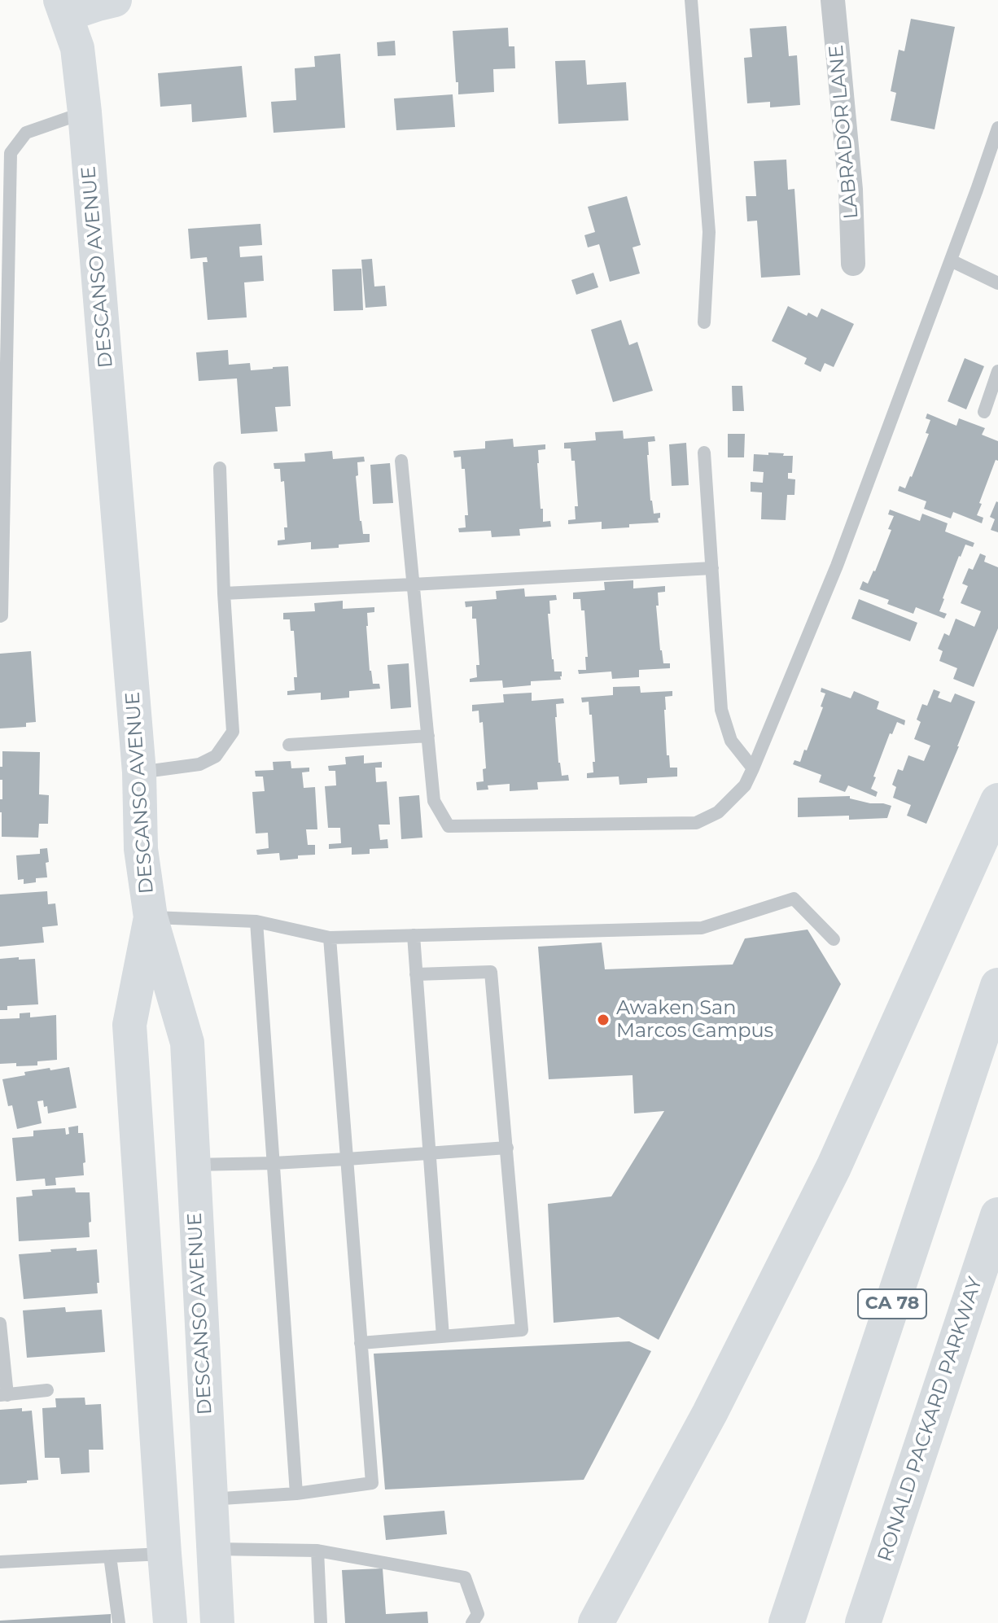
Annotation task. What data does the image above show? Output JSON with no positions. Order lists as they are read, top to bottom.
{
  "streets": {
    "highway": ["CA 78", "RONALD PACKARD PARKWAY"],
    "street": ["LABRADOR LANE", "DESCANSO AVENUE"]
  },
  "places": ["Awaken San Marcos Campus"]
}
